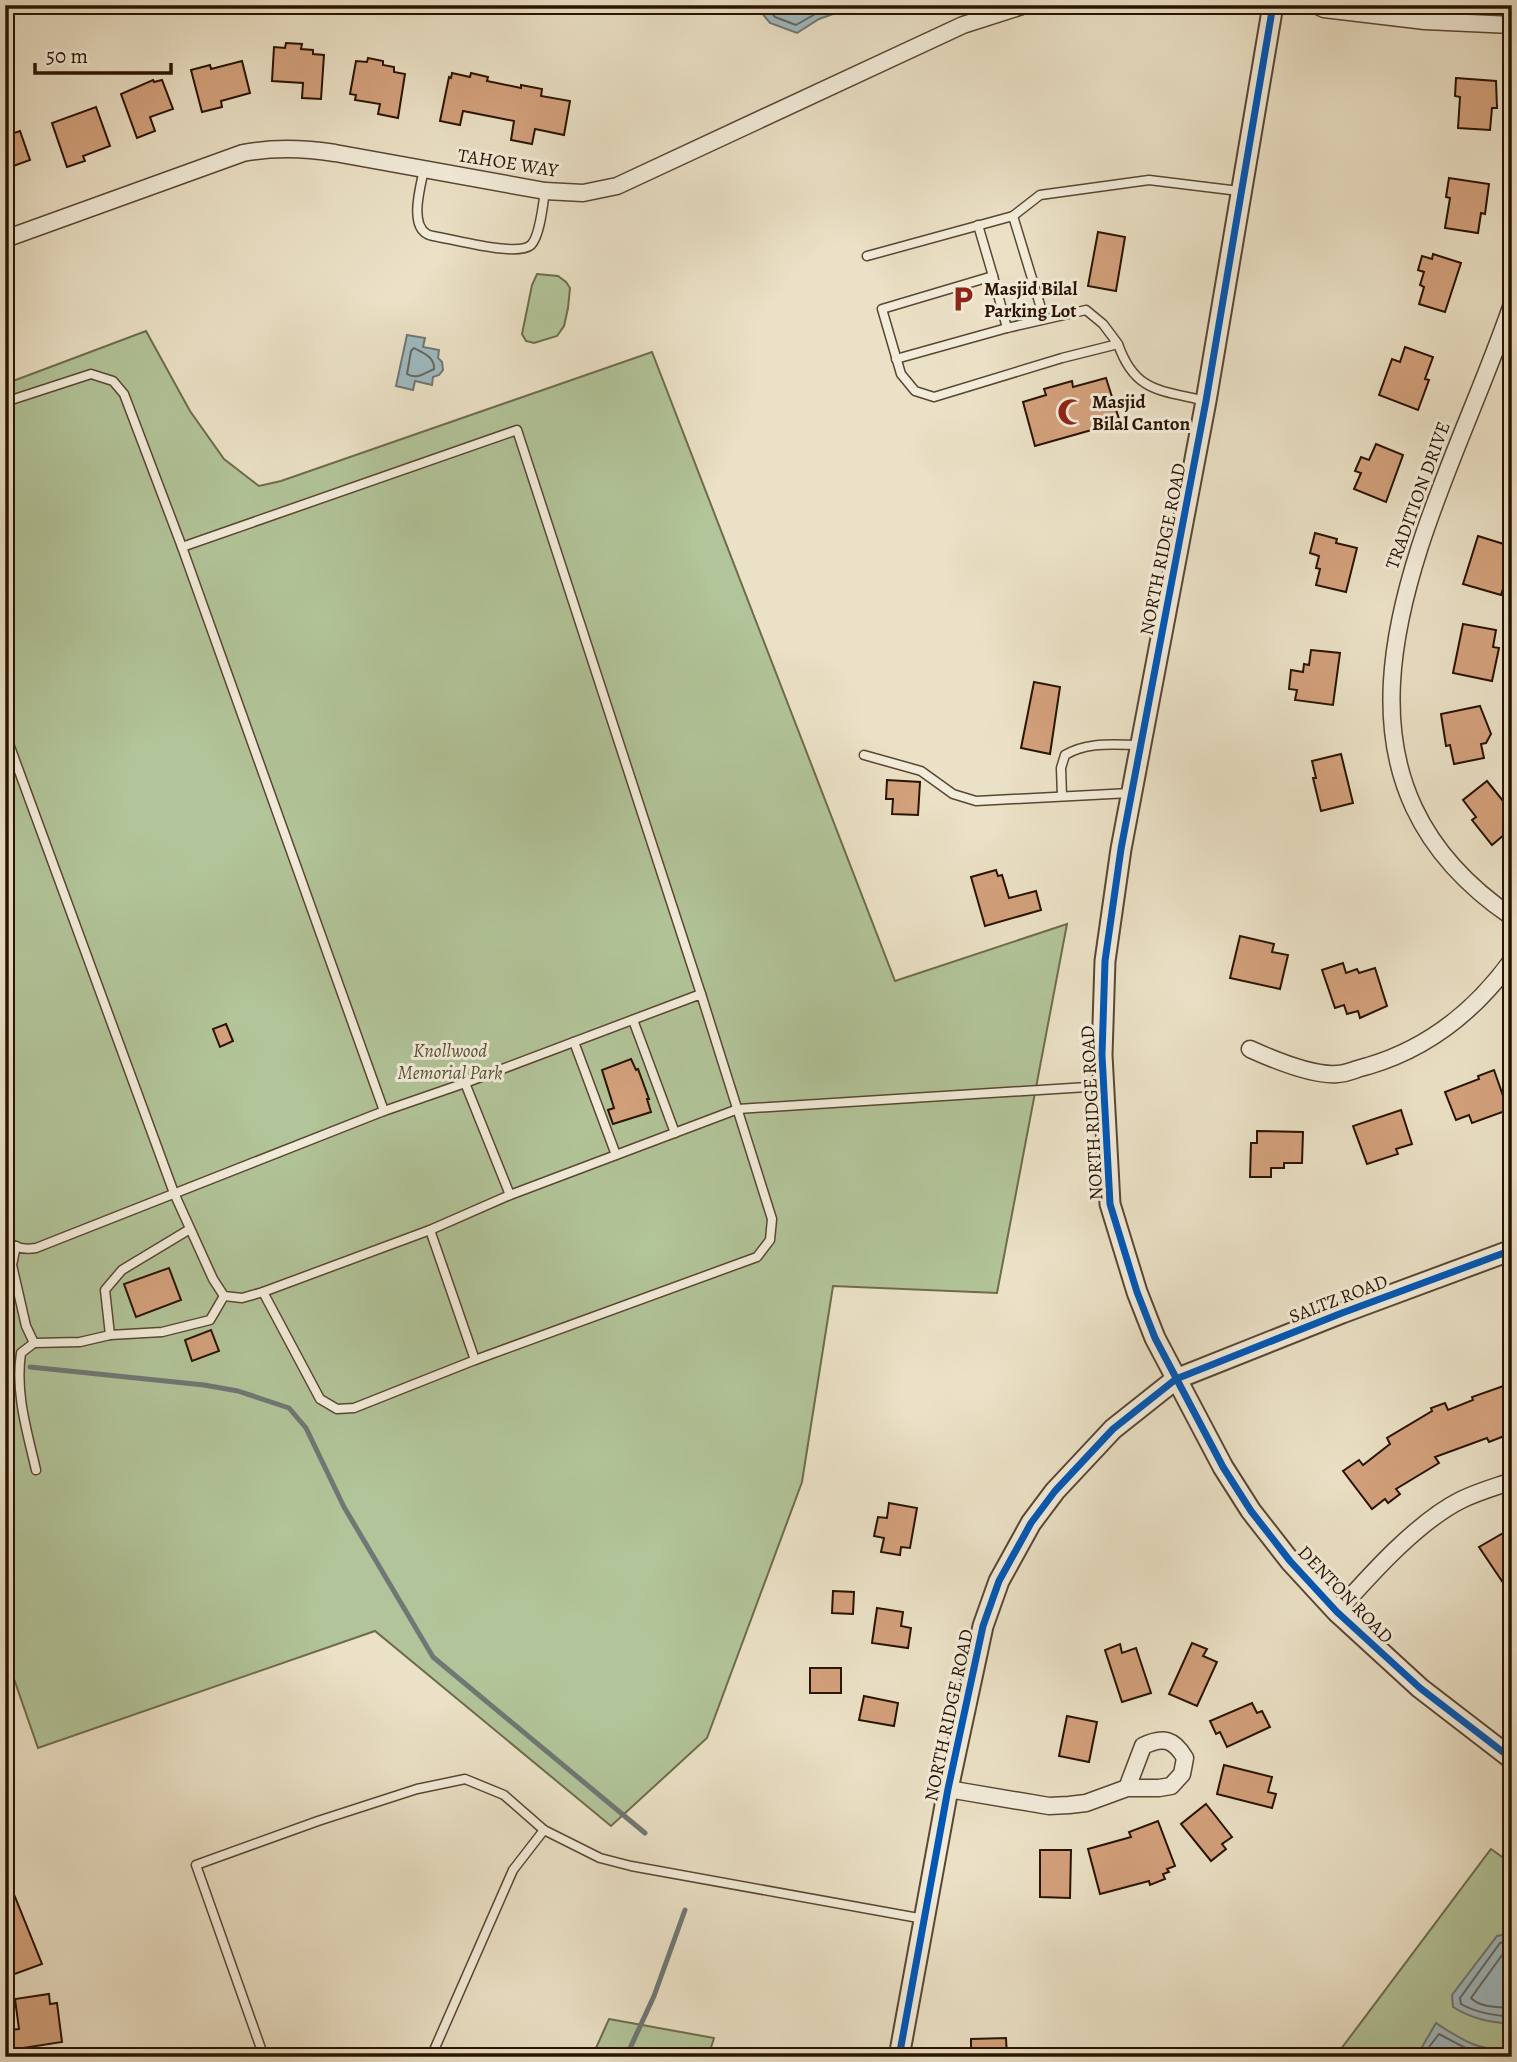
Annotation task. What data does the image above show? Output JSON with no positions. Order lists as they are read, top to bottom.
{
  "streets": {
    "street": [
      "TAHOE WAY",
      "TRADITION DRIVE",
      "NORTH RIDGE ROAD",
      "SALTZ ROAD",
      "DENTON ROAD"
    ]
  },
  "crossings": [
    ["NORTH RIDGE ROAD", "SALTZ ROAD"],
    ["NORTH RIDGE ROAD", "DENTON ROAD"],
    ["SALTZ ROAD", "DENTON ROAD"]
  ],
  "parks": ["Knollwood Memorial Park"],
  "places": {
    "parking": ["Masjid Bilal Parking Lot"],
    "mosque": ["Masjid Bilal Canton"]
  },
  "scale_bar": "50 m"
}
